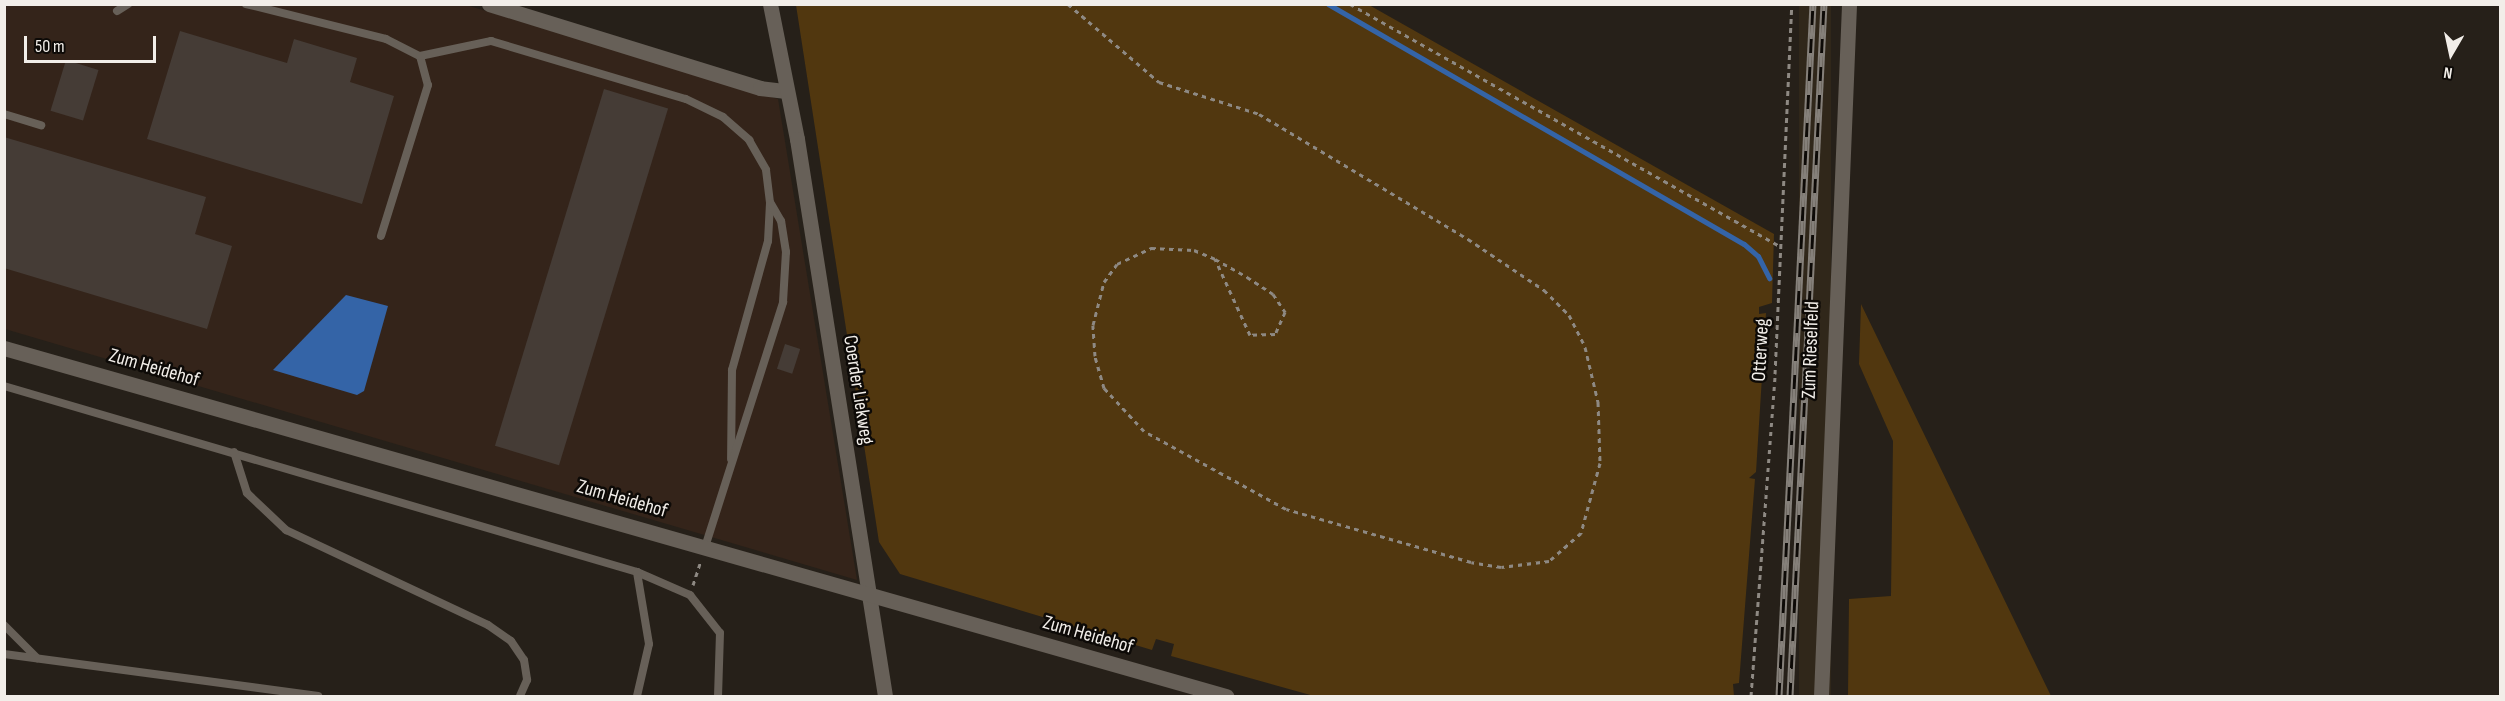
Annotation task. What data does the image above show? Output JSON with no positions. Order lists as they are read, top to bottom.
{
  "streets": {
    "street": ["Zum Rieselfeld", "Zum Heidehof", "Coerder Liekweg"],
    "path": ["Otterweg"]
  },
  "crossings": [
    ["Zum Heidehof", "Coerder Liekweg"]
  ],
  "scale_bar": "50 m",
  "north": "bottom"
}
